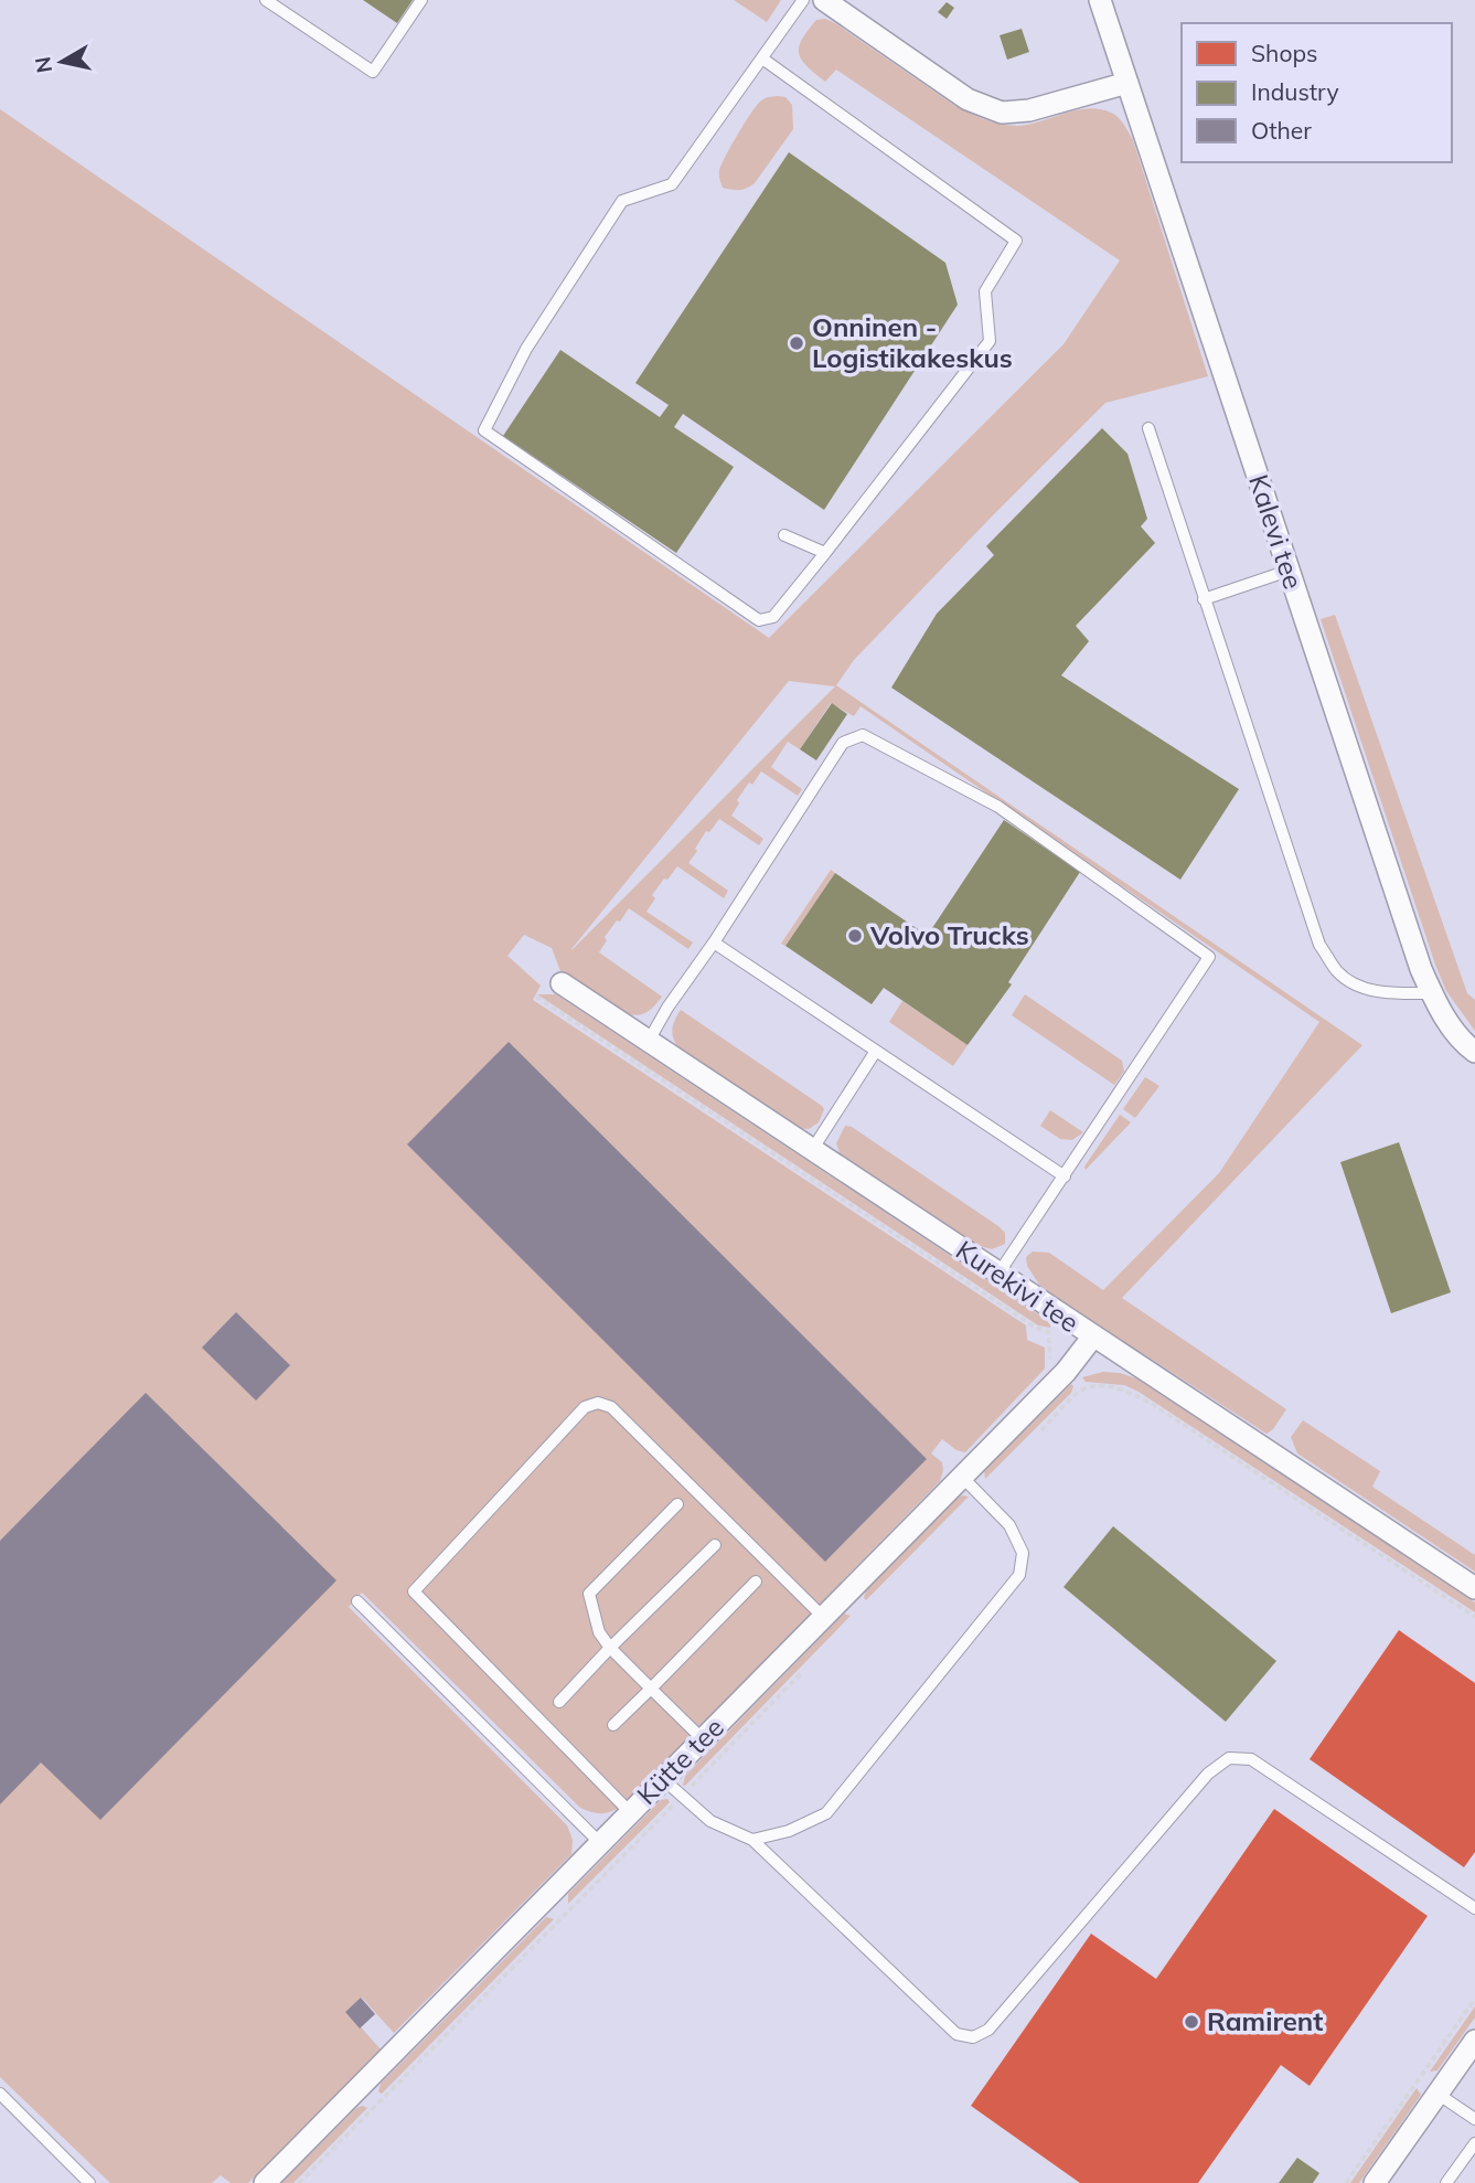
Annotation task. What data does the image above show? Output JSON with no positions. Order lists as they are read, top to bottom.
{
  "streets": {
    "street": ["Kalevi tee", "Kurekivi tee", "Kütte tee"]
  },
  "crossings": [
    ["Kurekivi tee", "Kütte tee"]
  ],
  "places": ["Onninen - Logistikakeskus", "Volvo Trucks", "Ramirent"],
  "legend": ["Shops", "Industry", "Other"],
  "north": "left"
}
